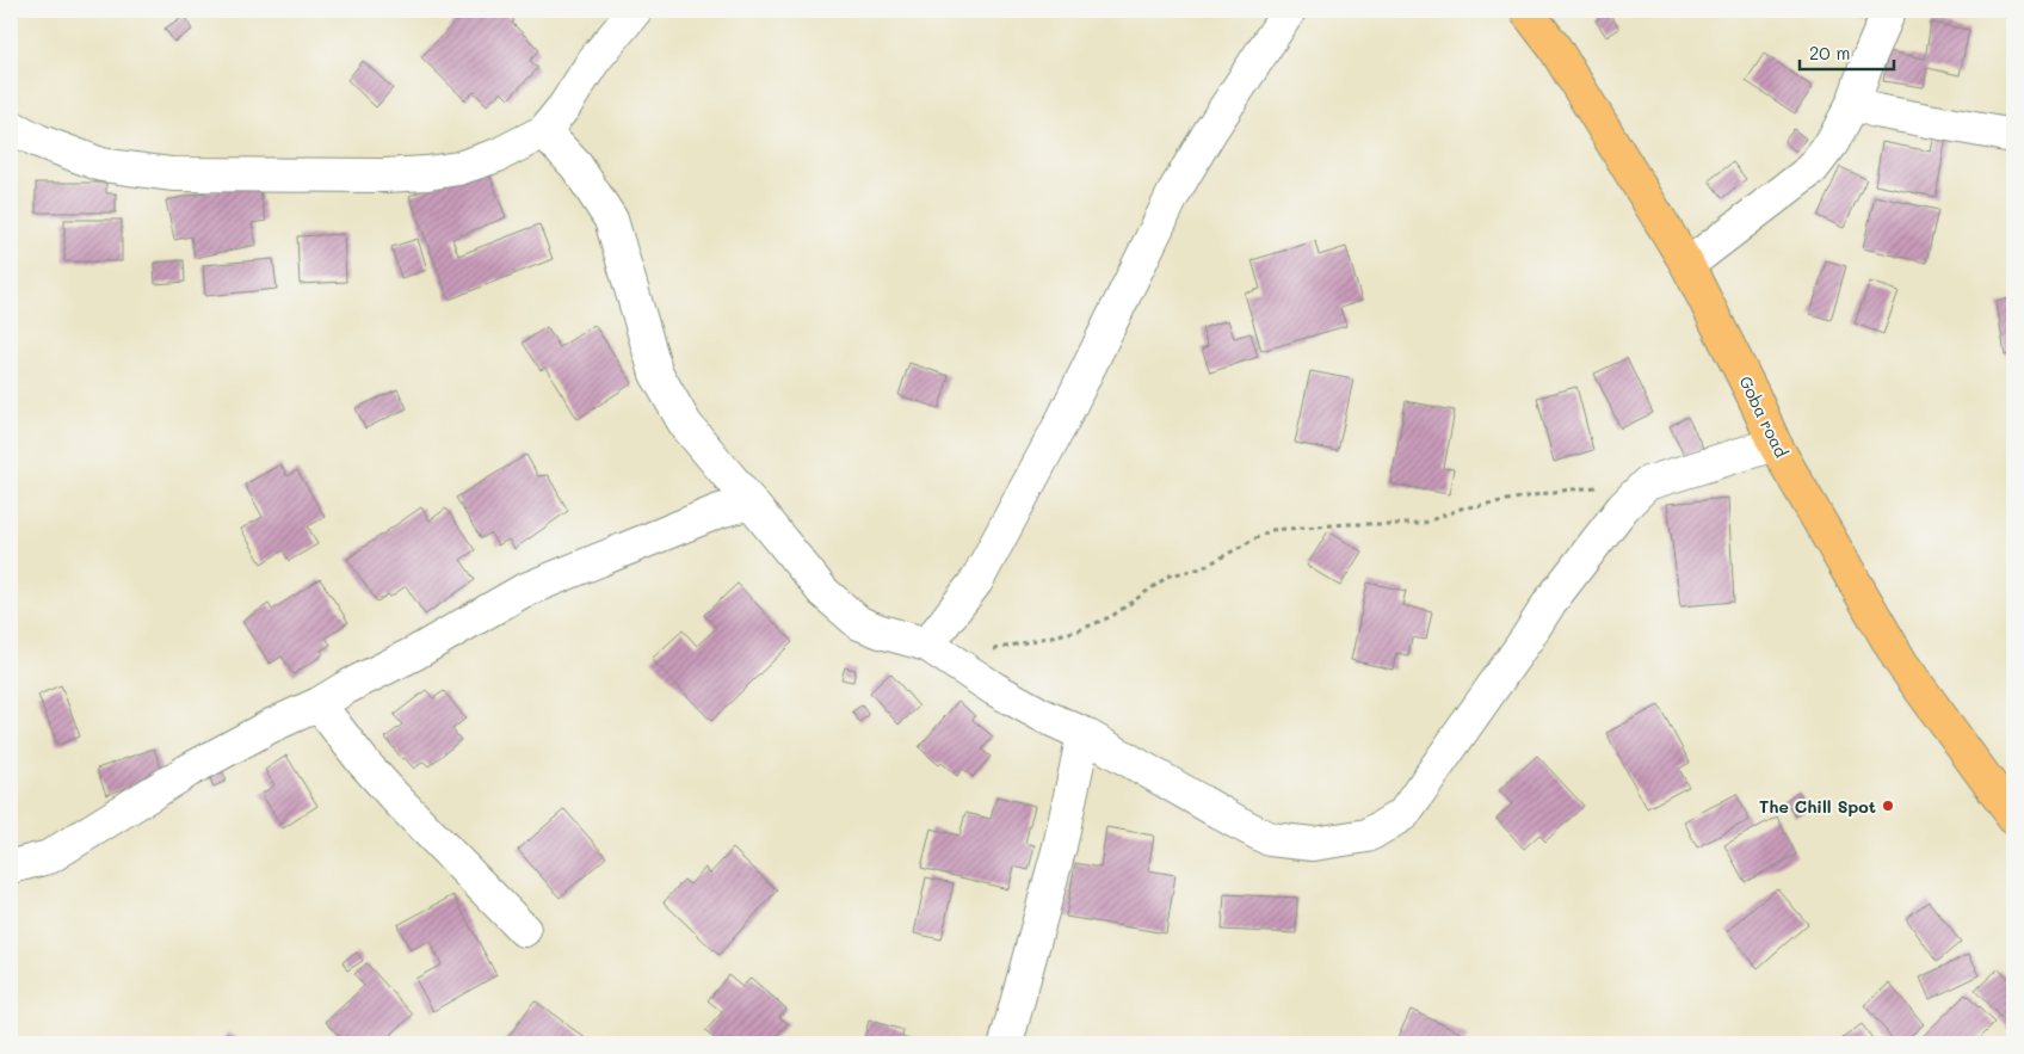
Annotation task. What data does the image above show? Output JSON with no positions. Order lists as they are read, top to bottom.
{
  "streets": {
    "main road": ["Goba road"]
  },
  "places": ["The Chill Spot"],
  "scale_bar": "20 m"
}
